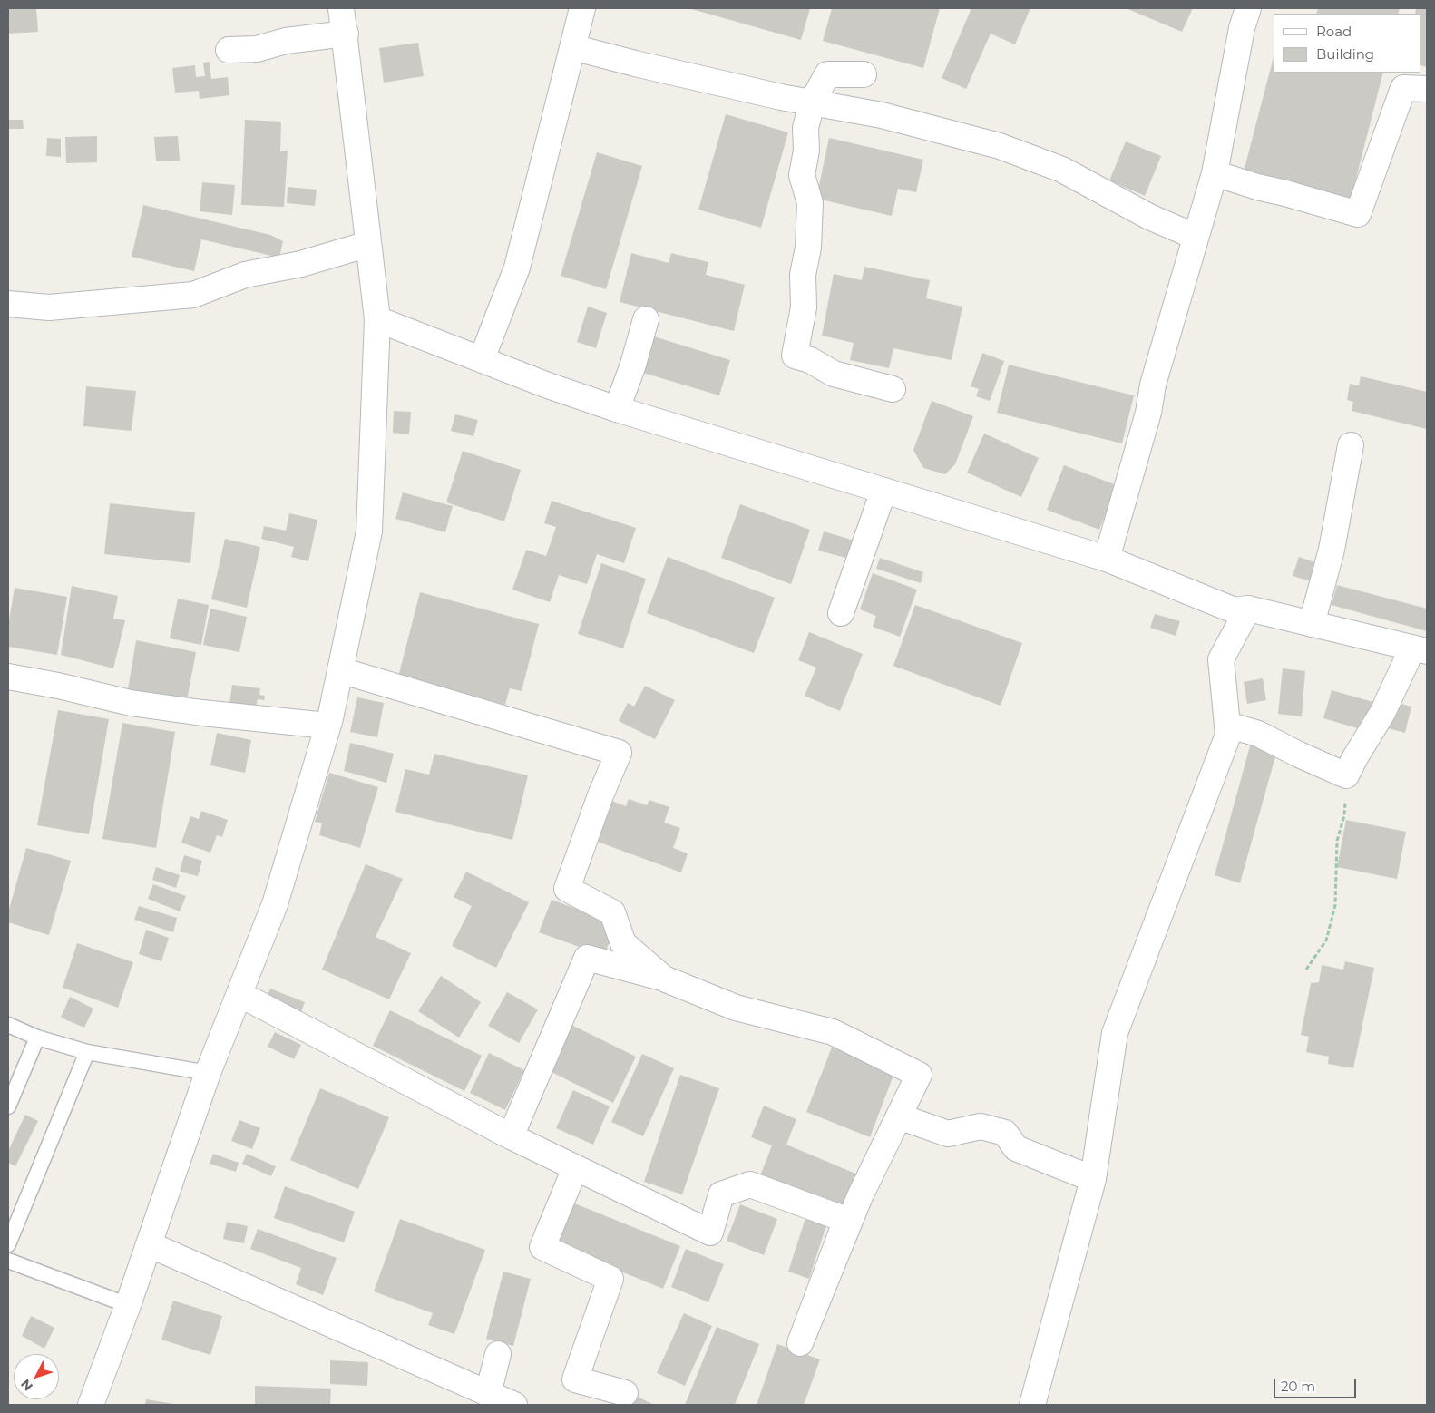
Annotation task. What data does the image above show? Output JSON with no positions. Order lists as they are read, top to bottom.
{
  "legend": ["Road", "Building"],
  "scale_bar": "20 m",
  "north": "bottom left"
}
